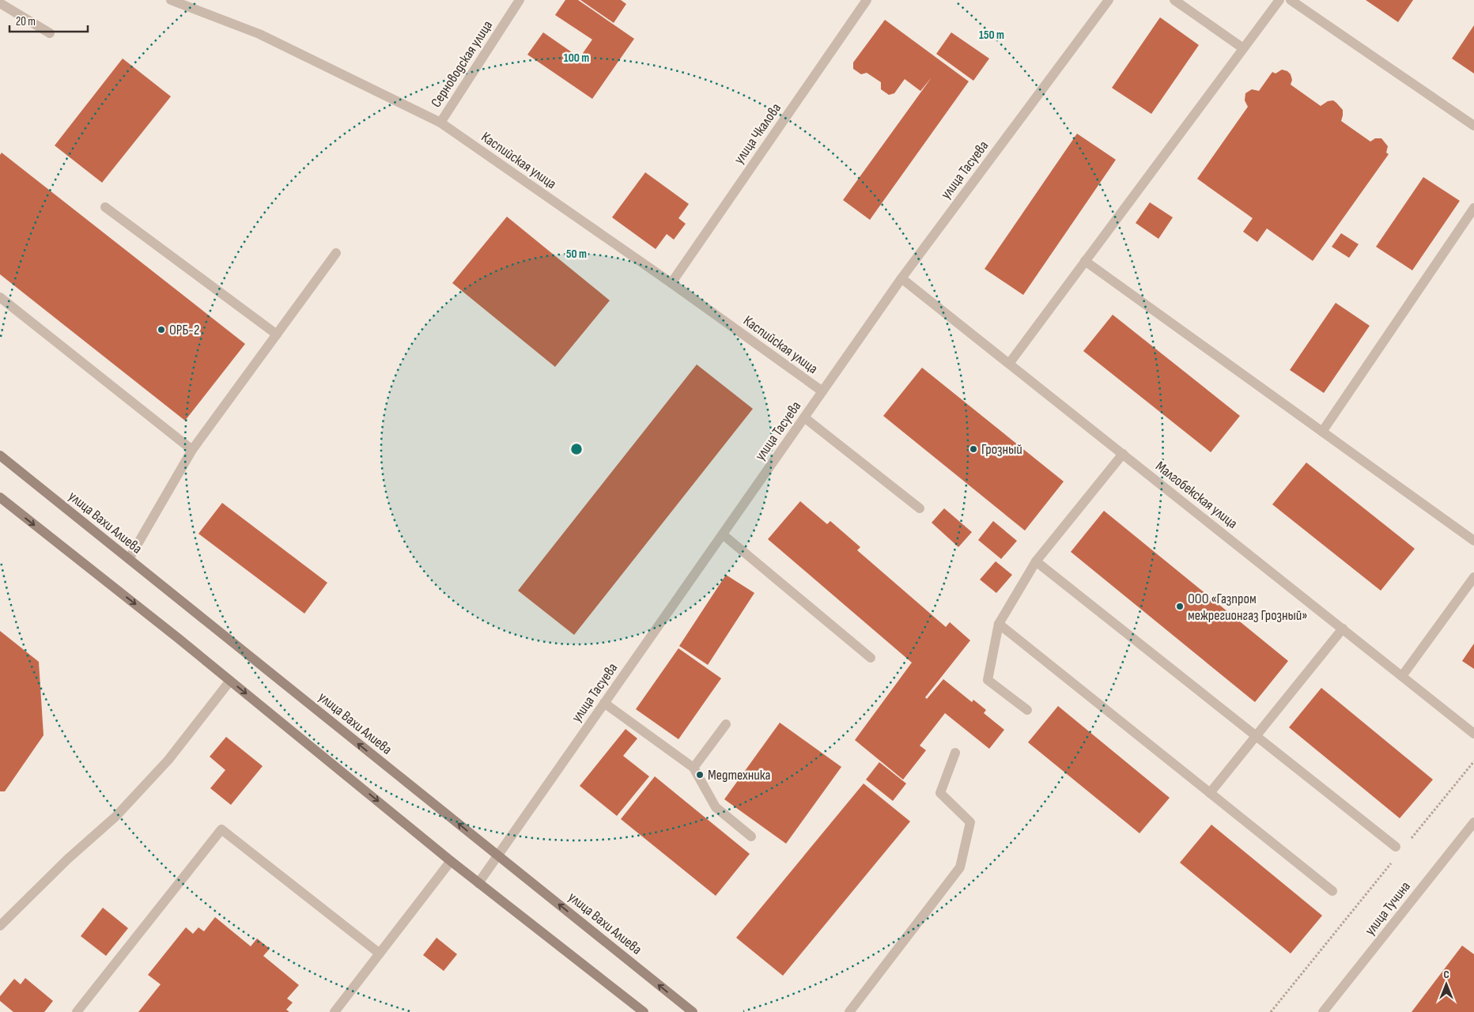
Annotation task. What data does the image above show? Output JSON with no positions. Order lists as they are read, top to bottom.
{
  "streets": {
    "main road": ["улица Вахи Алиева"],
    "street": [
      "Серноводская улица",
      "улица Чкалова",
      "Каспийская улица",
      "улица Тасуева",
      "Малгобекская улица",
      "улица Тучина"
    ]
  },
  "crossings": [
    ["Серноводская улица", "Каспийская улица"],
    ["улица Чкалова", "Каспийская улица"],
    ["Каспийская улица", "улица Тасуева"],
    ["улица Тасуева", "Малгобекская улица"],
    ["улица Тасуева", "улица Вахи Алиева"]
  ],
  "places": [
    "ОРБ-2",
    "Грозный",
    "ООО «Газпром межрегионгаз Грозный»",
    "Медтехника"
  ],
  "scale_bar": "20 m",
  "north": "top",
  "rings": ["150 m", "100 m", "50 m"]
}
